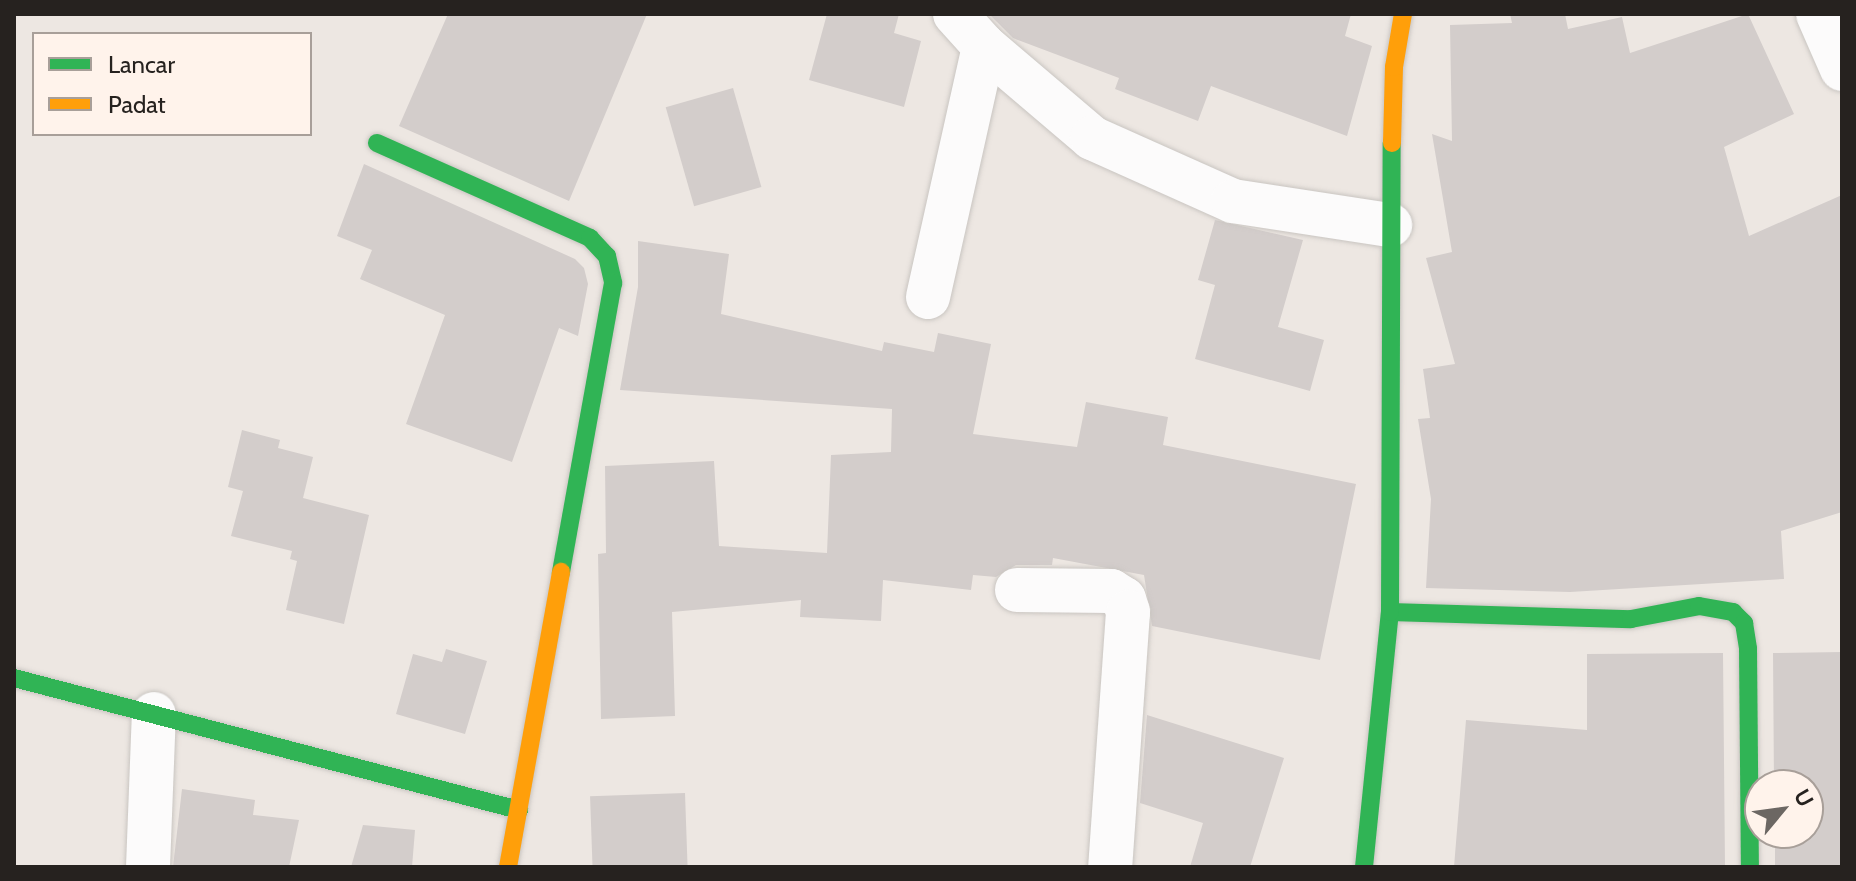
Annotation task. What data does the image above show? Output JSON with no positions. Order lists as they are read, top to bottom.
{
  "legend": ["Lancar", "Padat"],
  "north": "top right"
}
